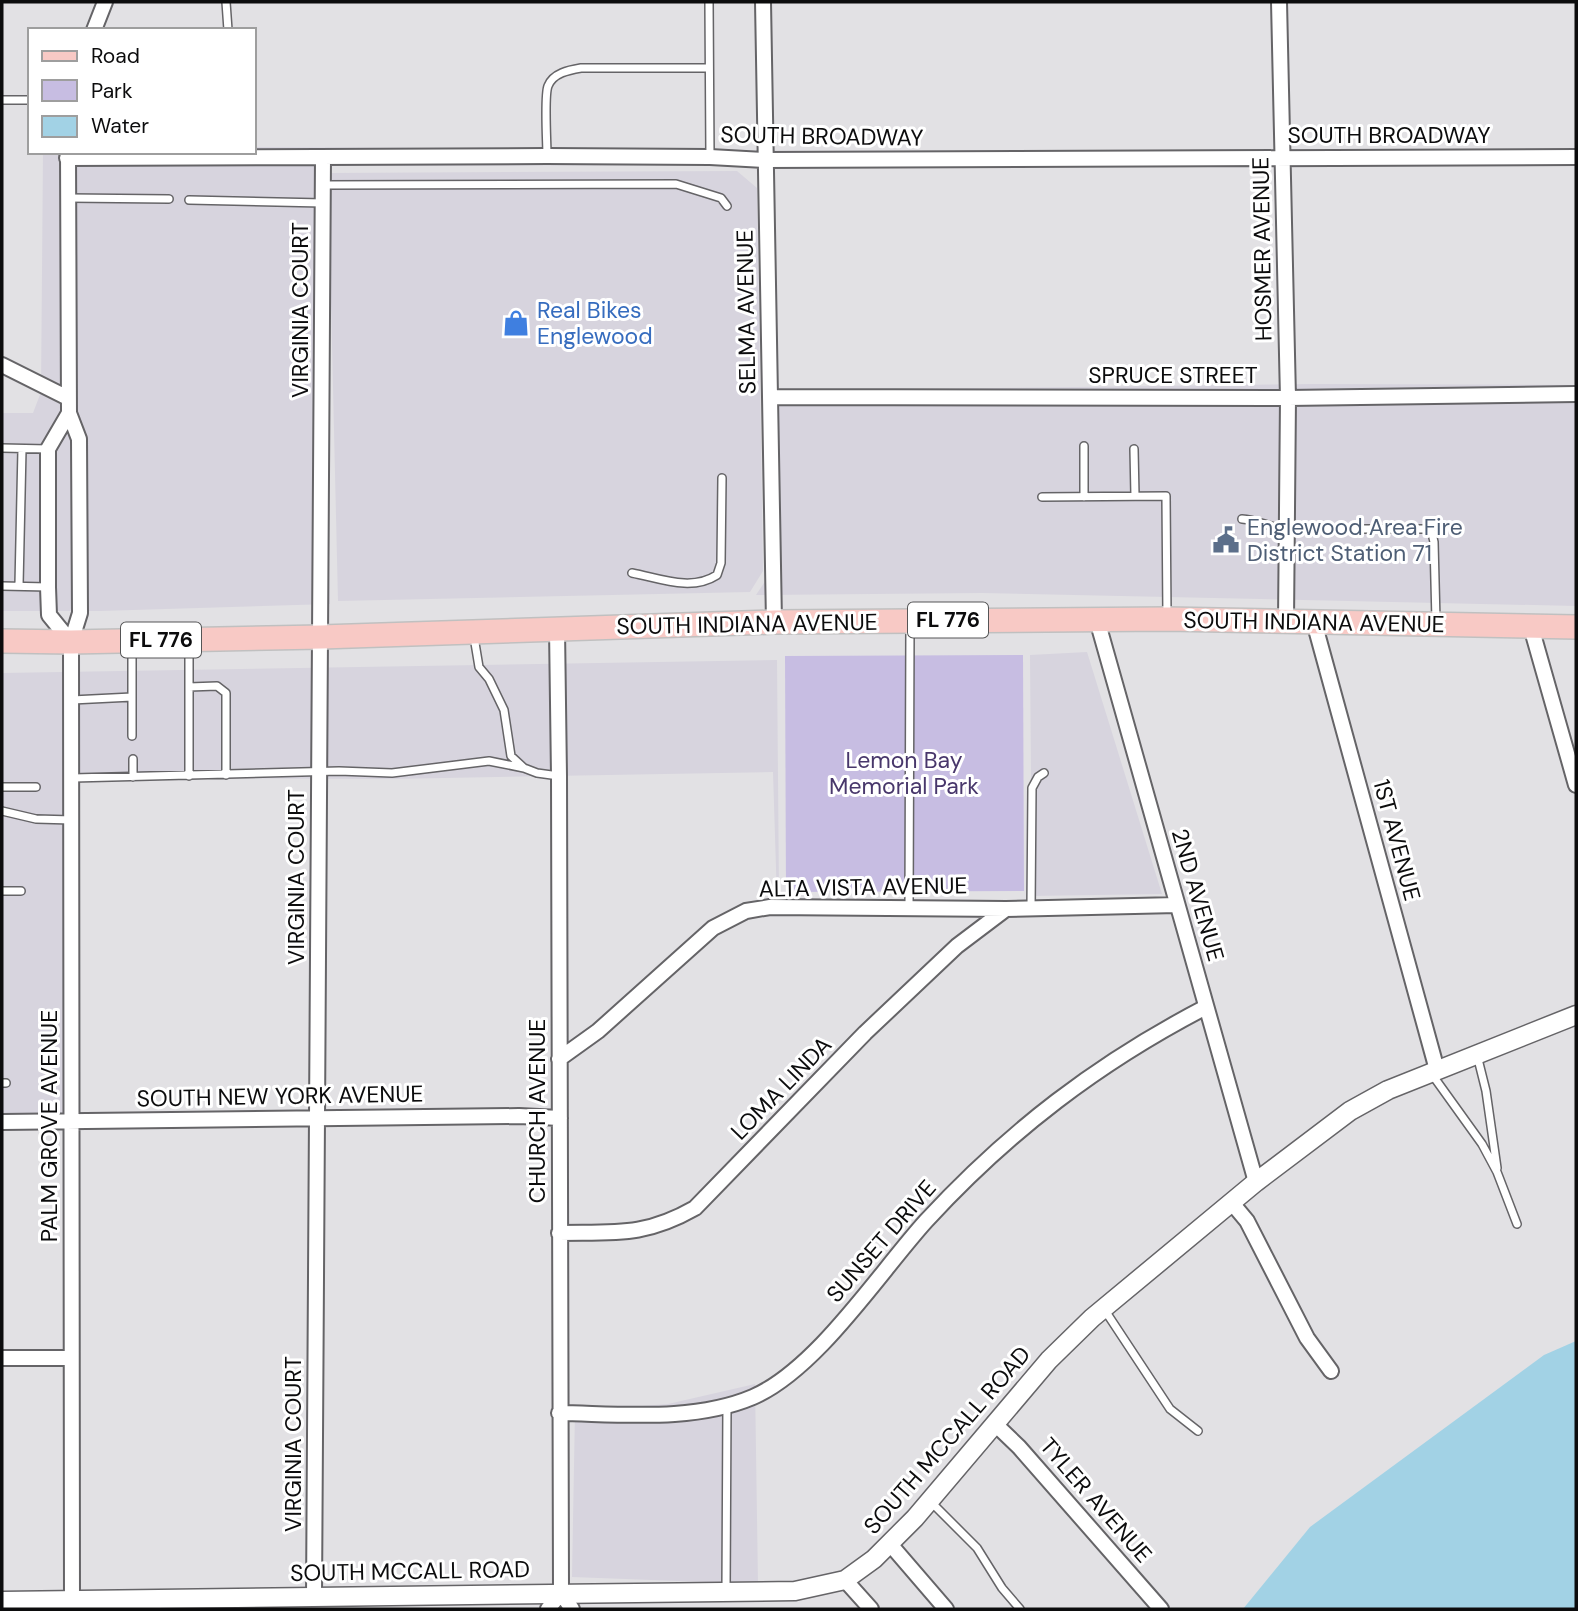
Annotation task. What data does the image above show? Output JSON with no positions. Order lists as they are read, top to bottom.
{
  "streets": {
    "main road": ["FL 776", "SOUTH INDIANA AVENUE"],
    "street": [
      "SOUTH BROADWAY",
      "HOSMER AVENUE",
      "VIRGINIA COURT",
      "SELMA AVENUE",
      "SPRUCE STREET",
      "1ST AVENUE",
      "ALTA VISTA AVENUE",
      "2ND AVENUE",
      "LOMA LINDA",
      "SOUTH NEW YORK AVENUE",
      "CHURCH AVENUE",
      "PALM GROVE AVENUE",
      "SUNSET DRIVE",
      "SOUTH MCCALL ROAD",
      "TYLER AVENUE"
    ]
  },
  "crossings": [
    ["SOUTH BROADWAY", "HOSMER AVENUE"],
    ["SOUTH BROADWAY", "VIRGINIA COURT"],
    ["SOUTH BROADWAY", "SELMA AVENUE"],
    ["HOSMER AVENUE", "SPRUCE STREET"],
    ["HOSMER AVENUE", "SOUTH INDIANA AVENUE"],
    ["VIRGINIA COURT", "SOUTH INDIANA AVENUE"],
    ["VIRGINIA COURT", "SOUTH NEW YORK AVENUE"],
    ["VIRGINIA COURT", "SOUTH MCCALL ROAD"],
    ["SELMA AVENUE", "SPRUCE STREET"],
    ["SELMA AVENUE", "SOUTH INDIANA AVENUE"],
    ["SOUTH INDIANA AVENUE", "1ST AVENUE"],
    ["SOUTH INDIANA AVENUE", "2ND AVENUE"],
    ["SOUTH INDIANA AVENUE", "CHURCH AVENUE"],
    ["SOUTH INDIANA AVENUE", "PALM GROVE AVENUE"],
    ["1ST AVENUE", "SOUTH MCCALL ROAD"],
    ["ALTA VISTA AVENUE", "2ND AVENUE"],
    ["ALTA VISTA AVENUE", "LOMA LINDA"],
    ["ALTA VISTA AVENUE", "CHURCH AVENUE"],
    ["2ND AVENUE", "SUNSET DRIVE"],
    ["2ND AVENUE", "SOUTH MCCALL ROAD"],
    ["LOMA LINDA", "CHURCH AVENUE"],
    ["SOUTH NEW YORK AVENUE", "CHURCH AVENUE"],
    ["SOUTH NEW YORK AVENUE", "PALM GROVE AVENUE"],
    ["CHURCH AVENUE", "SUNSET DRIVE"],
    ["CHURCH AVENUE", "SOUTH MCCALL ROAD"],
    ["PALM GROVE AVENUE", "SOUTH MCCALL ROAD"],
    ["SOUTH MCCALL ROAD", "TYLER AVENUE"]
  ],
  "parks": ["Lemon Bay Memorial Park"],
  "places": {
    "shop": ["Real Bikes Englewood"],
    "public building": ["Englewood Area Fire District Station 71"]
  },
  "legend": ["Road", "Park", "Water"]
}
